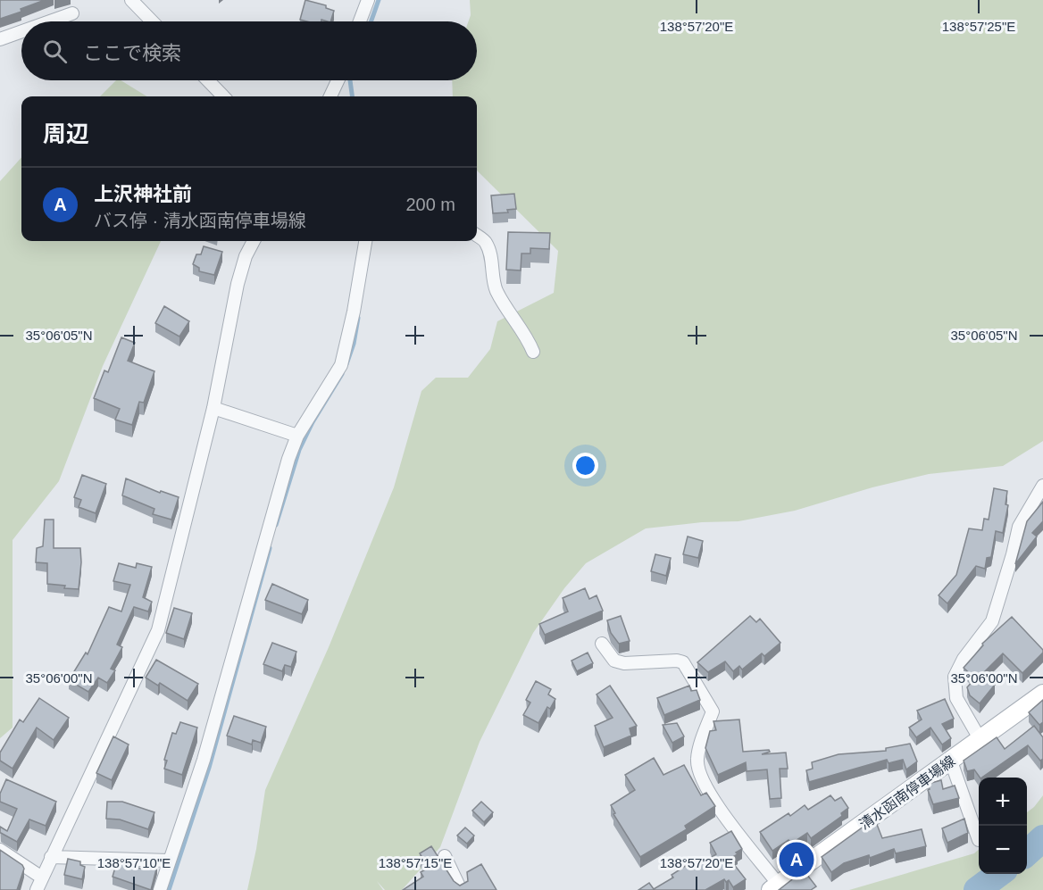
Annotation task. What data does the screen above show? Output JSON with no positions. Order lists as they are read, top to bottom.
{
  "streets": {
    "main road": ["清水函南停車場線"]
  },
  "page": {
    "search": "ここで検索",
    "heading": "周辺",
    "list": [
      {
        "mark": "A",
        "name": "上沢神社前",
        "note": "バス停 · 清水函南停車場線",
        "value": "200 m"
      }
    ],
    "map_buttons": ["+", "−"],
    "pins": "A"
  },
  "coordinates": [
    "138°57'20\"E",
    "138°57'25\"E",
    "35°06'05\"N",
    "35°06'00\"N",
    "138°57'10\"E",
    "138°57'15\"E"
  ]
}
